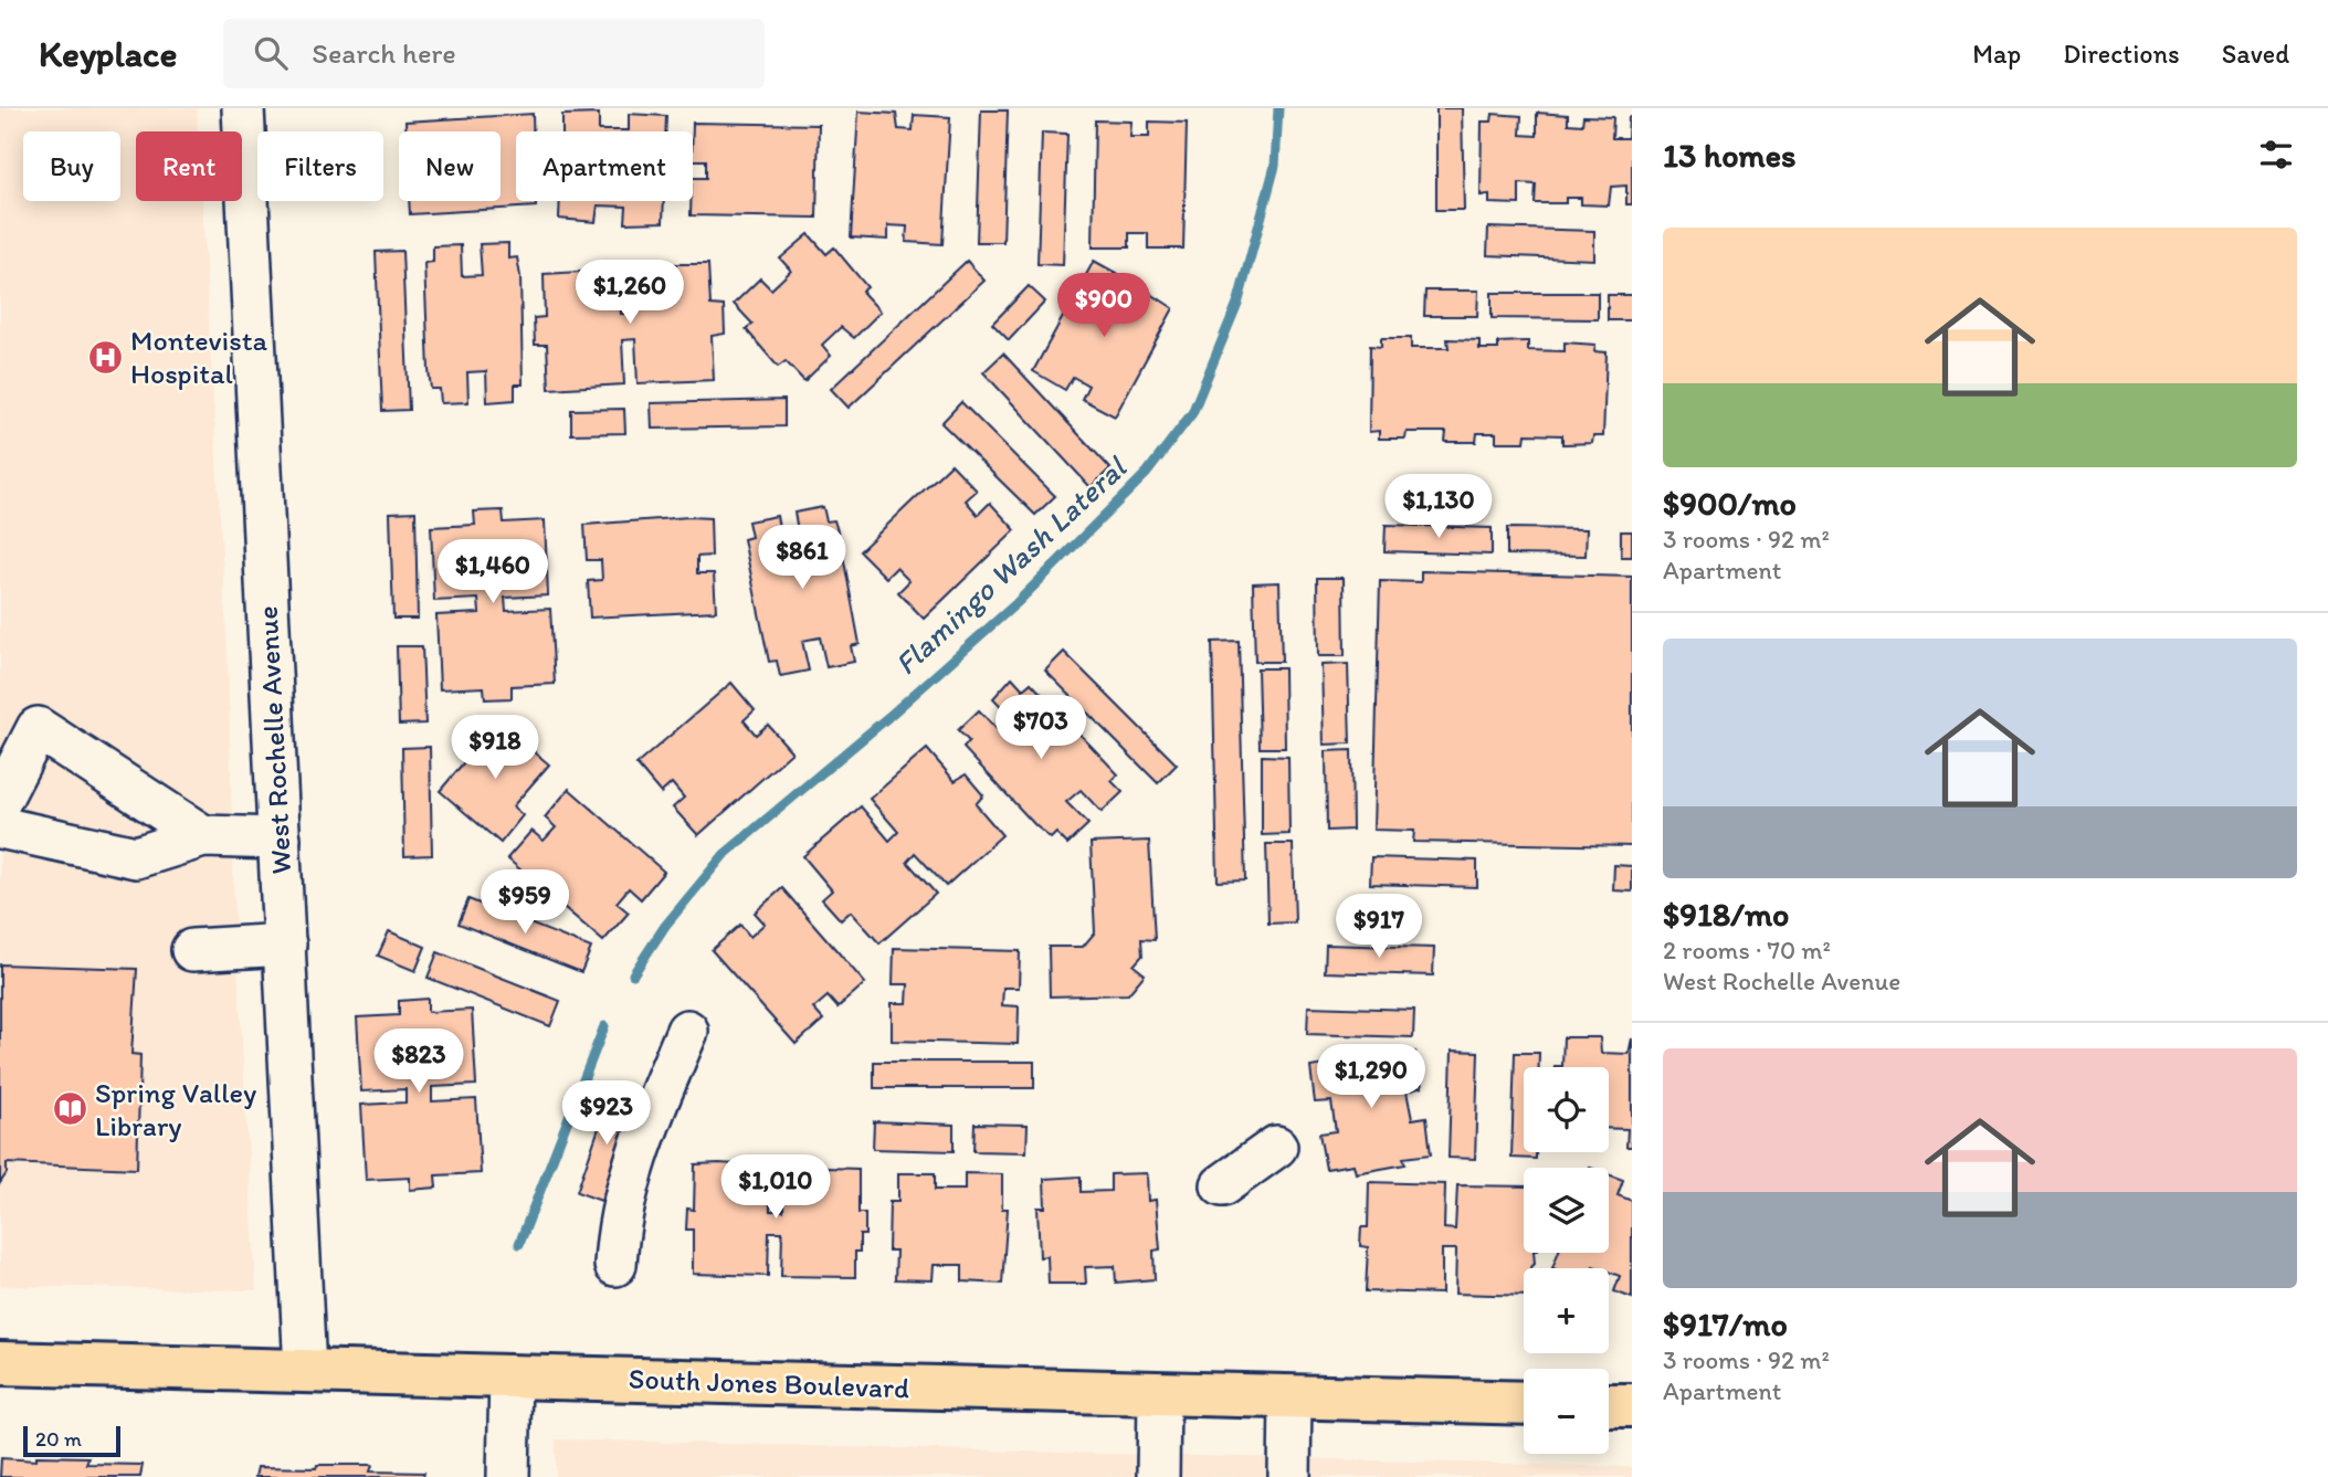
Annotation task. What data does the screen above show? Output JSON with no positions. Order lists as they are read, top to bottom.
{
  "streets": {
    "main road": ["South Jones Boulevard"],
    "street": ["West Rochelle Avenue"]
  },
  "crossings": [
    ["West Rochelle Avenue", "South Jones Boulevard"]
  ],
  "water": ["Flamingo Wash Lateral"],
  "places": {
    "hospital": ["Montevista Hospital"],
    "library": ["Spring Valley Library"]
  },
  "scale_bar": "20 m",
  "page": {
    "header": "Keyplace",
    "search": "Search here",
    "nav": ["Map", "Directions", "Saved"],
    "heading": "13 homes",
    "chip": [
      "Buy",
      "Rent",
      "Filters",
      "New",
      "Apartment"
    ],
    "list": [
      {
        "name": "$900/mo",
        "note": "3 rooms · 92 m² · Apartment"
      },
      {
        "name": "$918/mo",
        "note": "2 rooms · 70 m² · West Rochelle Avenue"
      },
      {
        "name": "$917/mo",
        "note": "3 rooms · 92 m² · Apartment"
      }
    ],
    "price": [
      "$1,260",
      "$900",
      "$1,130",
      "$861",
      "$1,460",
      "$703",
      "$918",
      "$959",
      "$917",
      "$823",
      "$1,290",
      "$923",
      "$1,010"
    ],
    "map_buttons": ["+", "−"],
    "scale": "20 m"
  }
}
